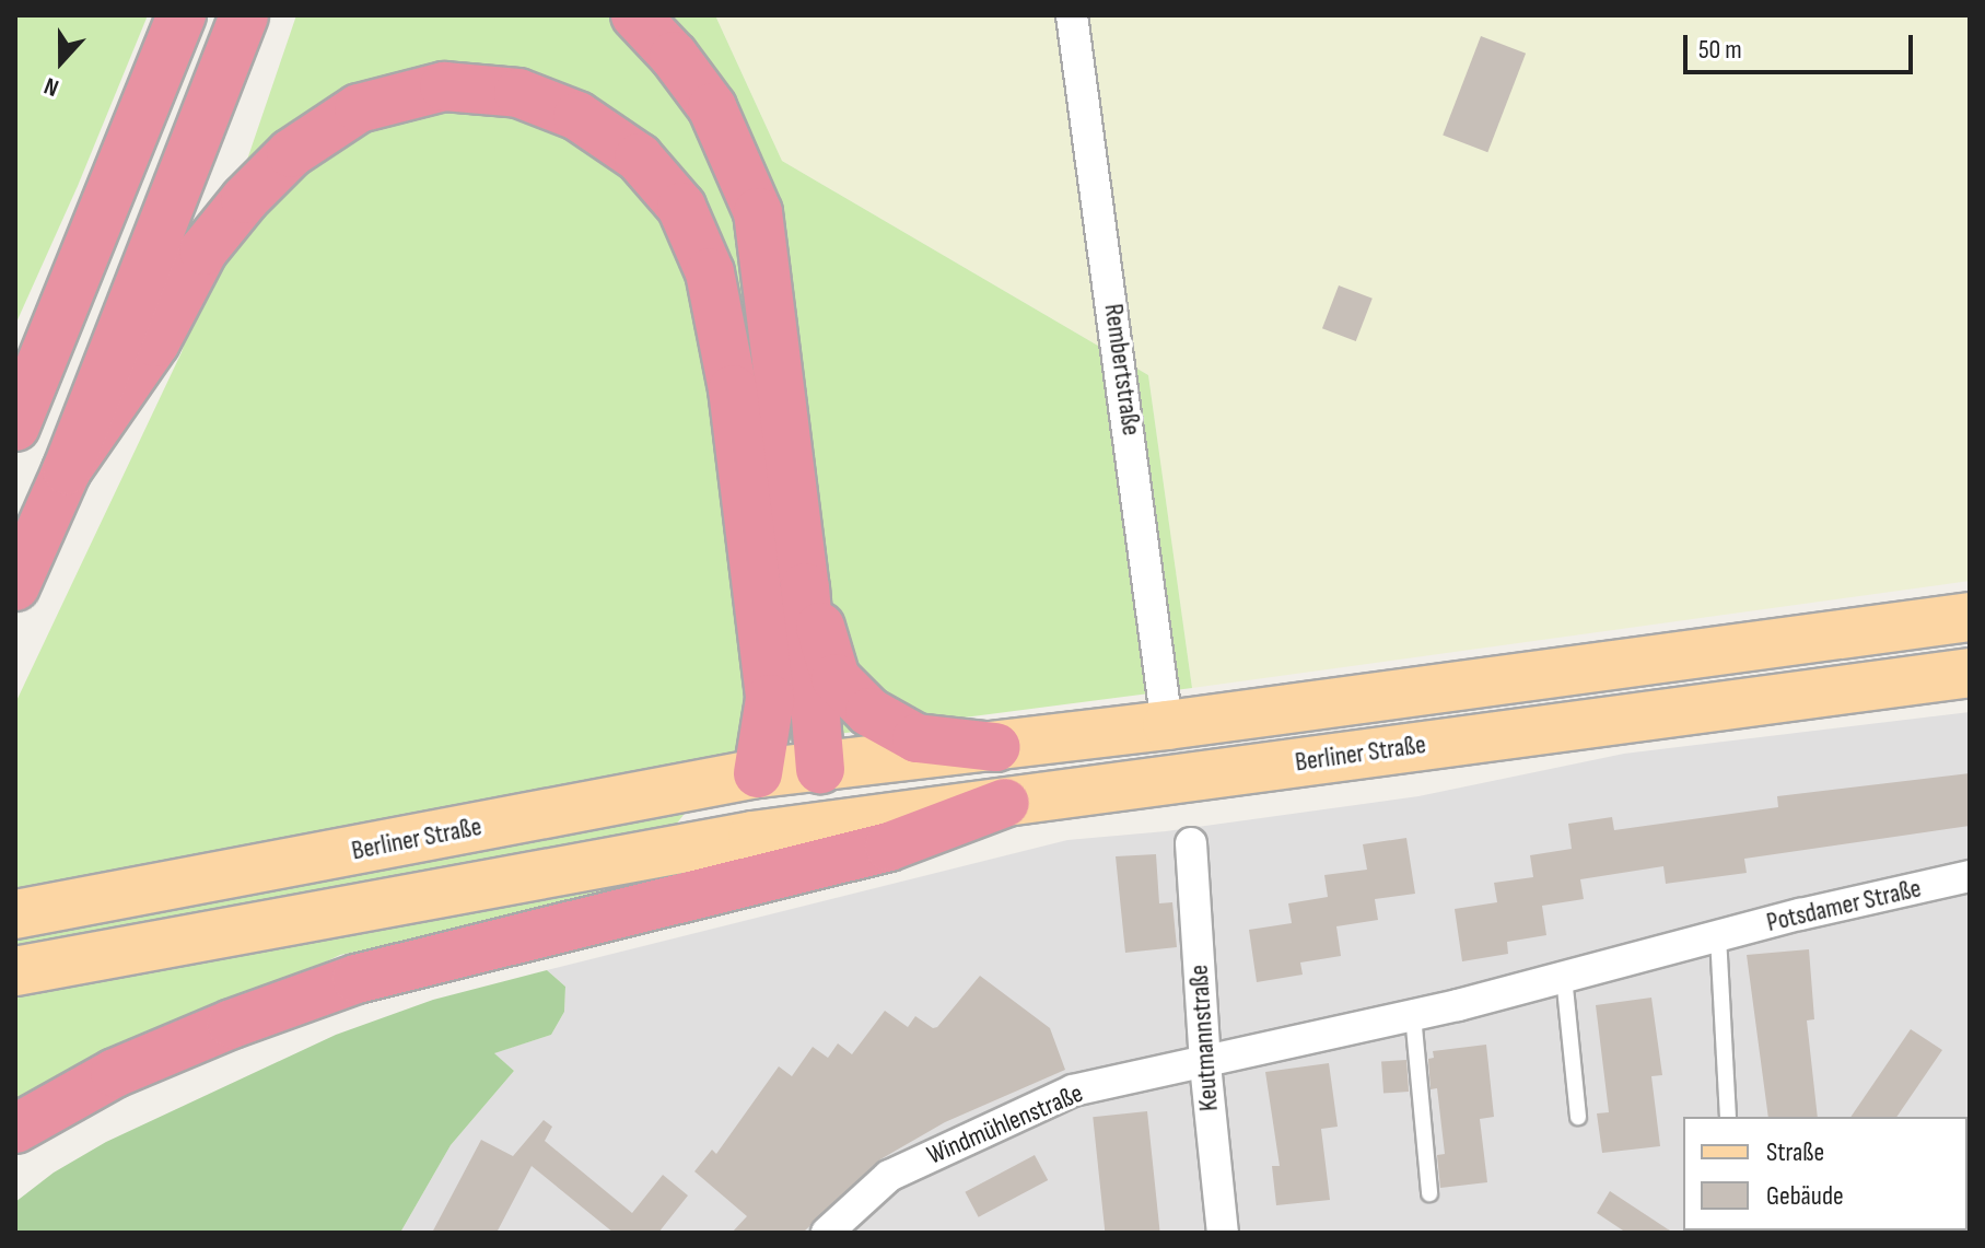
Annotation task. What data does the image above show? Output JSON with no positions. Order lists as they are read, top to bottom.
{
  "streets": {
    "main road": ["Berliner Straße"],
    "street": [
      "Rembertstraße",
      "Potsdamer Straße",
      "Keutmannstraße",
      "Windmühlenstraße"
    ]
  },
  "crossings": [
    ["Rembertstraße", "Berliner Straße"],
    ["Potsdamer Straße", "Keutmannstraße"],
    ["Potsdamer Straße", "Windmühlenstraße"],
    ["Keutmannstraße", "Windmühlenstraße"]
  ],
  "legend": ["Straße", "Gebäude"],
  "scale_bar": "50 m",
  "north": "bottom"
}
